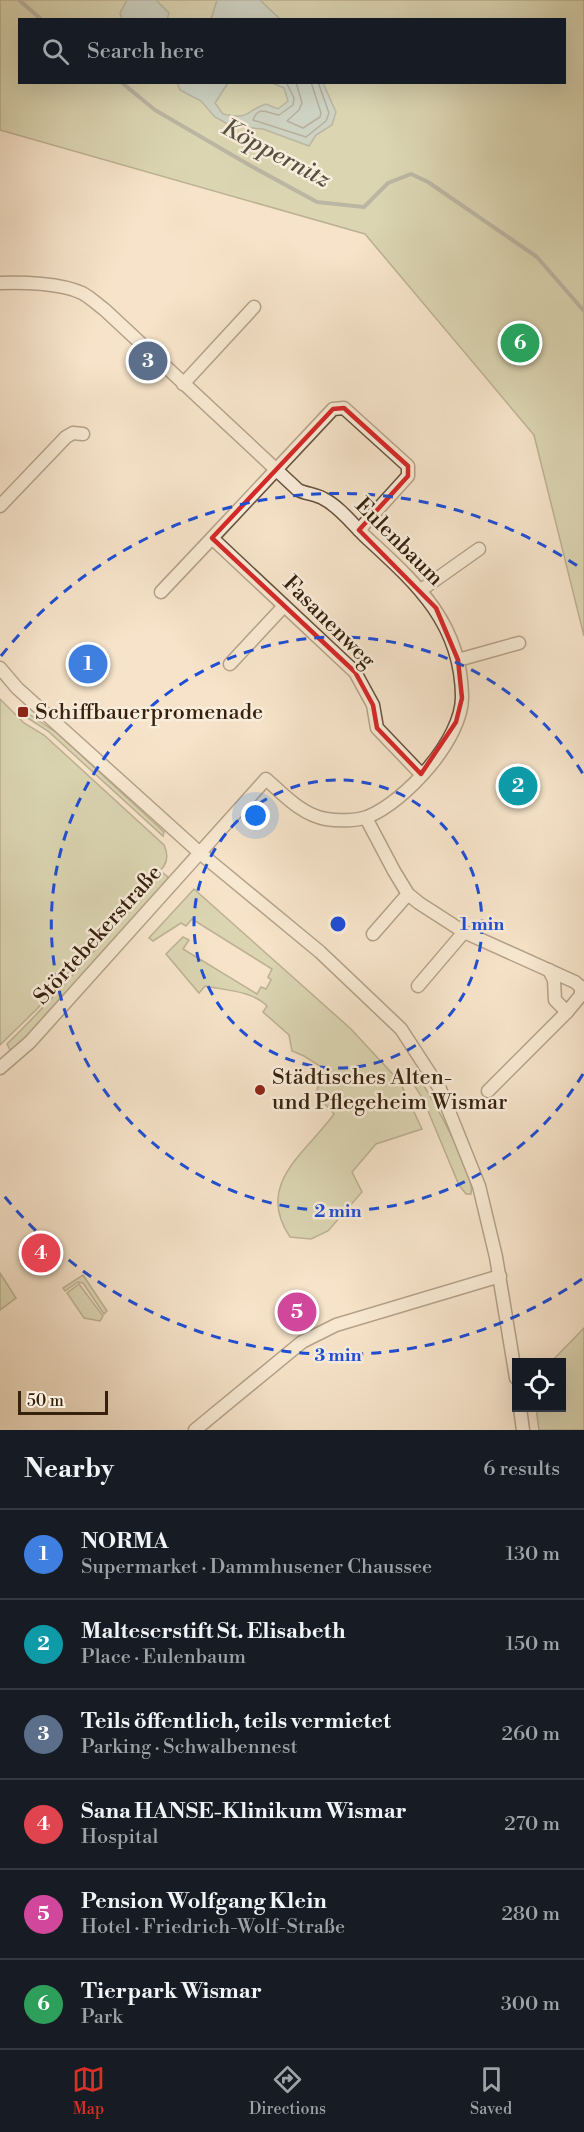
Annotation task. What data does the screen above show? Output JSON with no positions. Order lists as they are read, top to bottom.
{
  "streets": {
    "street": ["Eulenbaum", "Fasanenweg", "Störtebekerstraße"]
  },
  "crossings": [
    ["Eulenbaum", "Fasanenweg"],
    ["Eulenbaum", "Störtebekerstraße"]
  ],
  "water": ["Köppernitz"],
  "places": {
    "transit": ["Schiffbauerpromenade"],
    "other": ["Städtisches Alten- und Pflegeheim Wismar"]
  },
  "scale_bar": "50 m",
  "page": {
    "search": "Search here",
    "pins": [
      "6",
      "3",
      "1",
      "2",
      "4",
      "5"
    ],
    "scale": "50 m",
    "heading": ["Nearby", "6 results"],
    "list": [
      {
        "mark": "1",
        "name": "NORMA",
        "note": "Supermarket · Dammhusener Chaussee",
        "value": "130 m"
      },
      {
        "mark": "2",
        "name": "Malteserstift St. Elisabeth",
        "note": "Place · Eulenbaum",
        "value": "150 m"
      },
      {
        "mark": "3",
        "name": "Teils öffentlich, teils vermietet",
        "note": "Parking · Schwalbennest",
        "value": "260 m"
      },
      {
        "mark": "4",
        "name": "Sana HANSE-Klinikum Wismar",
        "note": "Hospital",
        "value": "270 m"
      },
      {
        "mark": "5",
        "name": "Pension Wolfgang Klein",
        "note": "Hotel · Friedrich-Wolf-Straße",
        "value": "280 m"
      },
      {
        "mark": "6",
        "name": "Tierpark Wismar",
        "note": "Park",
        "value": "300 m"
      }
    ],
    "nav": ["Map", "Directions", "Saved"]
  },
  "rings": ["1 min", "2 min", "3 min"]
}
